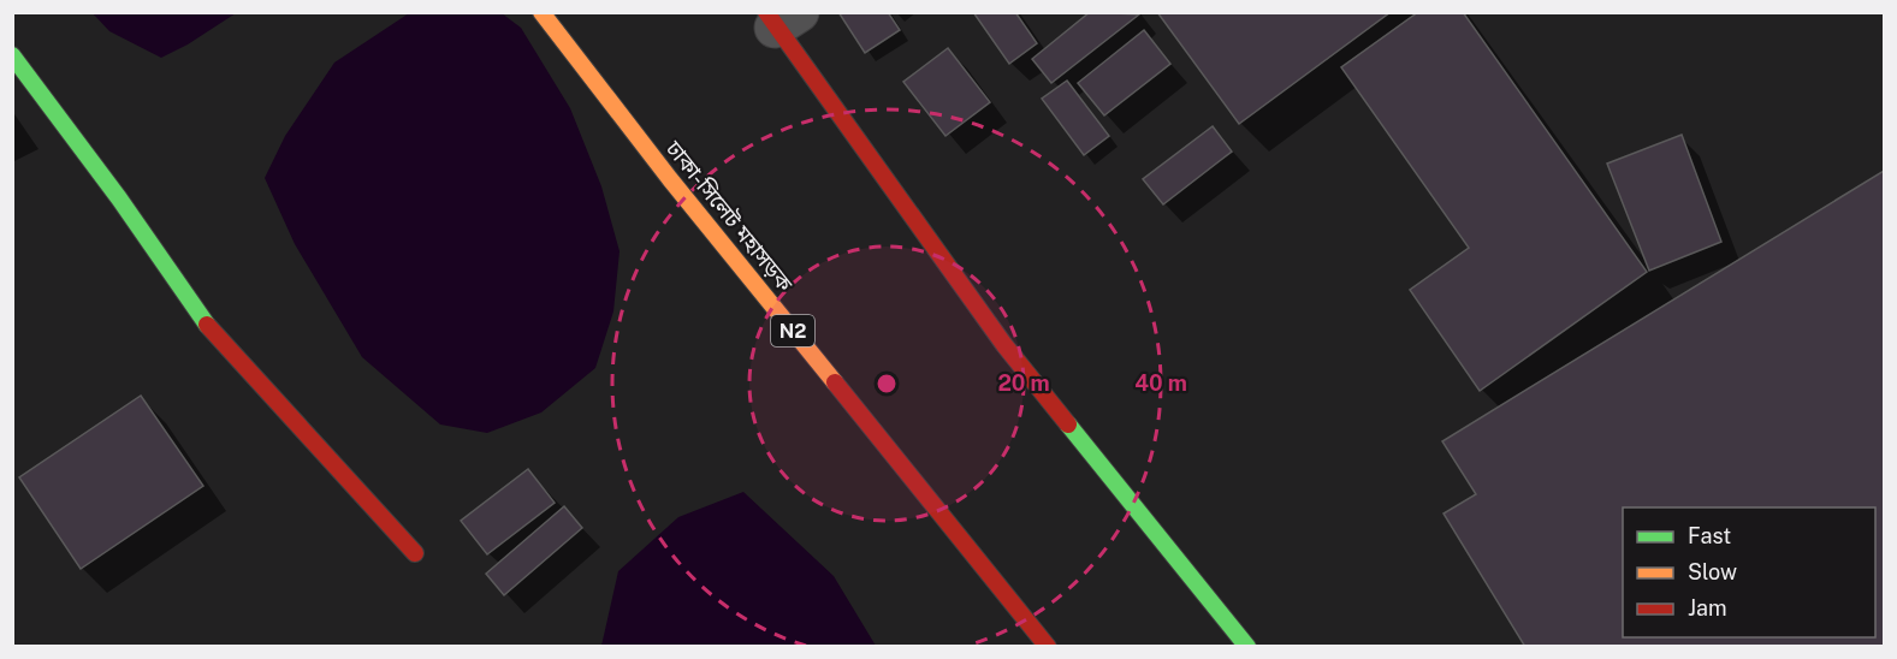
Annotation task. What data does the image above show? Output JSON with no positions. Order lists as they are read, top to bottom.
{
  "streets": {
    "main road": ["ঢাকা-সিলেট মহাসড়ক", "N2"]
  },
  "legend": ["Fast", "Slow", "Jam"],
  "rings": ["20 m", "40 m"]
}
